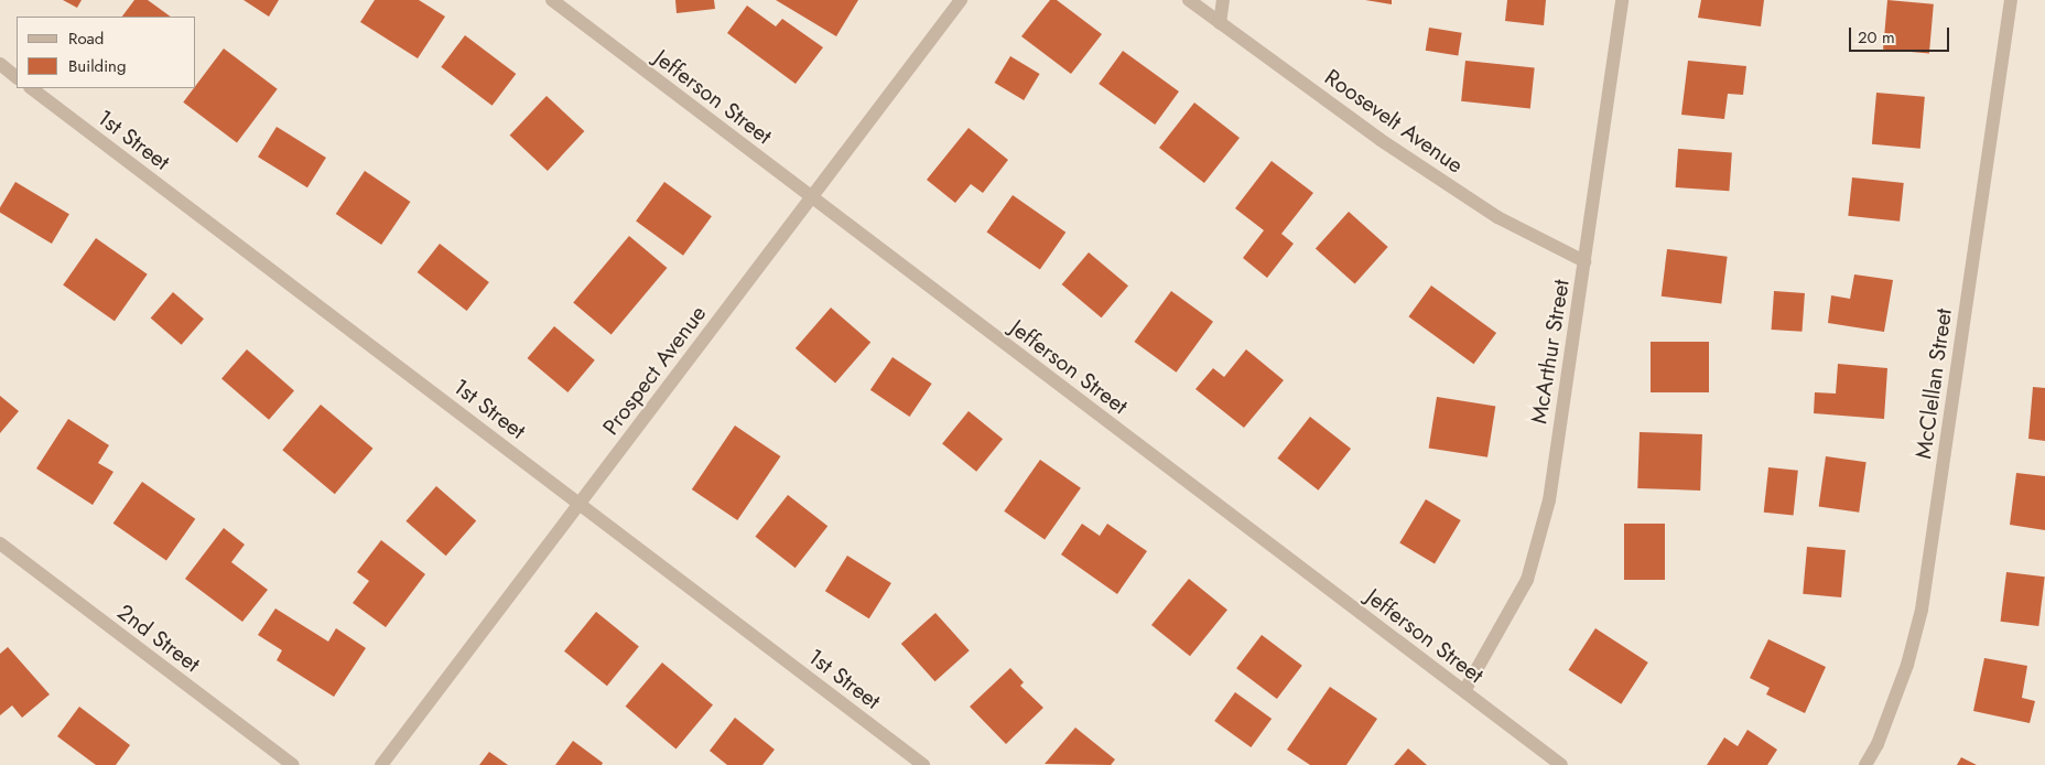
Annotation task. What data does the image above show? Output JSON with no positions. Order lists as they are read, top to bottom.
{
  "streets": {
    "street": [
      "Jefferson Street",
      "Roosevelt Avenue",
      "1st Street",
      "McArthur Street",
      "Prospect Avenue",
      "McClellan Street",
      "2nd Street"
    ]
  },
  "crossings": [
    ["Jefferson Street", "McArthur Street"],
    ["Jefferson Street", "Prospect Avenue"],
    ["Roosevelt Avenue", "McArthur Street"],
    ["1st Street", "Prospect Avenue"]
  ],
  "legend": ["Road", "Building"],
  "scale_bar": "20 m"
}
